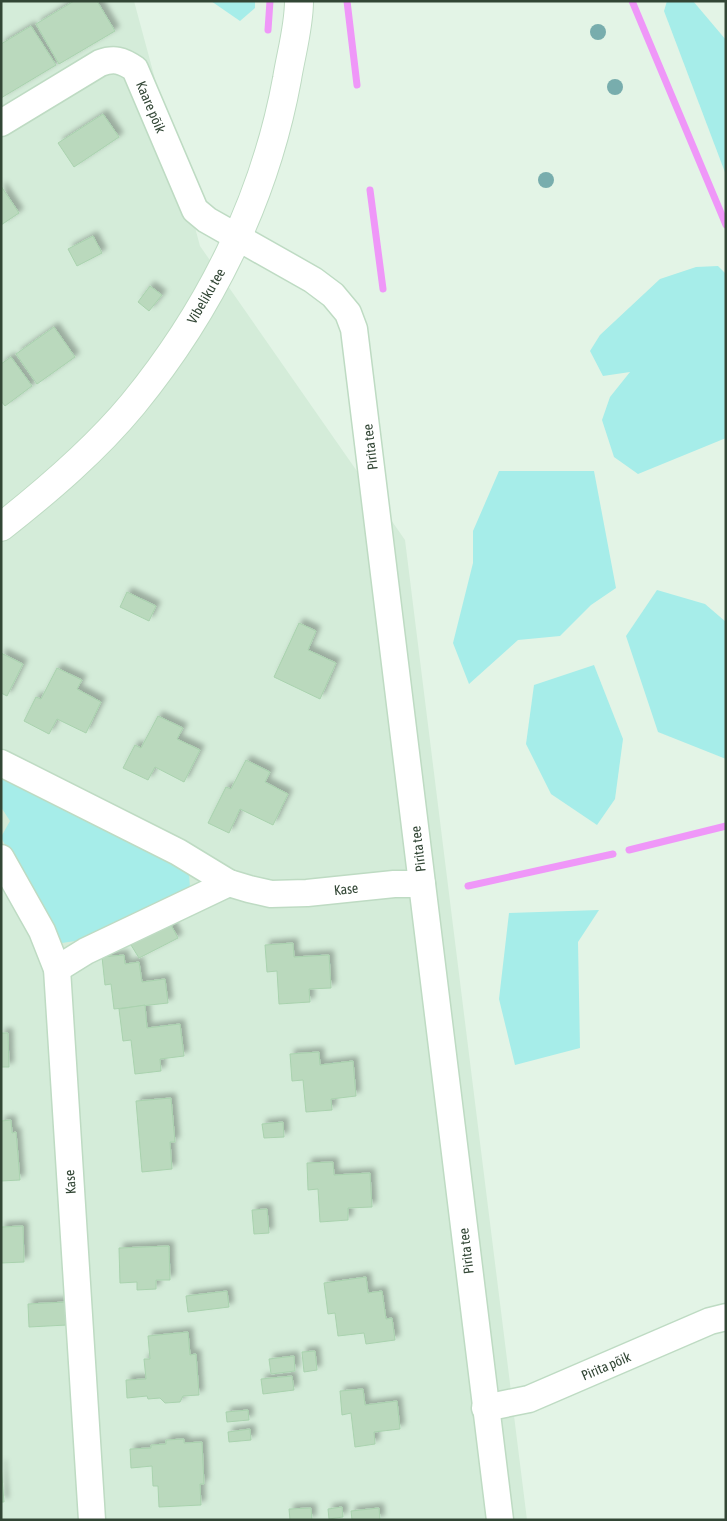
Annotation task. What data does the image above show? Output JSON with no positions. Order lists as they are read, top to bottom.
{
  "streets": {
    "street": [
      "Kaare põik",
      "Vibeliku tee",
      "Pirita tee",
      "Kase",
      "Pirita põik"
    ]
  },
  "crossings": [
    ["Kaare põik", "Vibeliku tee"],
    ["Kaare põik", "Pirita tee"],
    ["Vibeliku tee", "Pirita tee"],
    ["Pirita tee", "Kase"],
    ["Pirita tee", "Pirita põik"]
  ]
}
